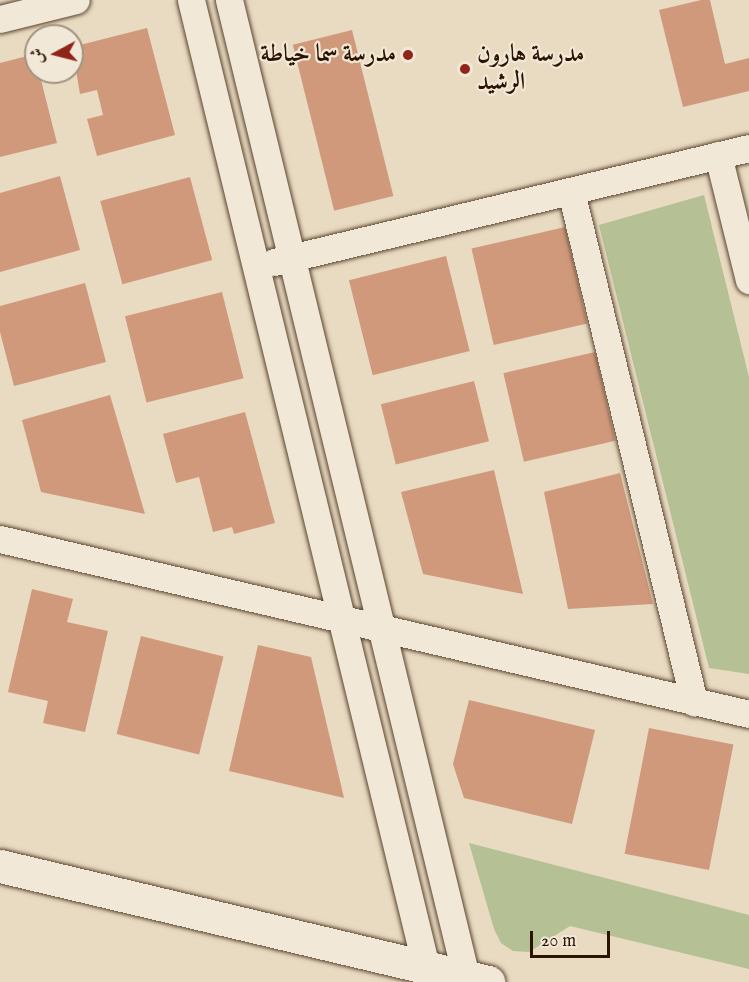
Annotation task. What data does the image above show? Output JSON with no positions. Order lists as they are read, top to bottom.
{
  "places": ["مدرسة سما خياطة", "مدرسة هارون الرشيد"],
  "scale_bar": "20 m",
  "north": "left"
}
